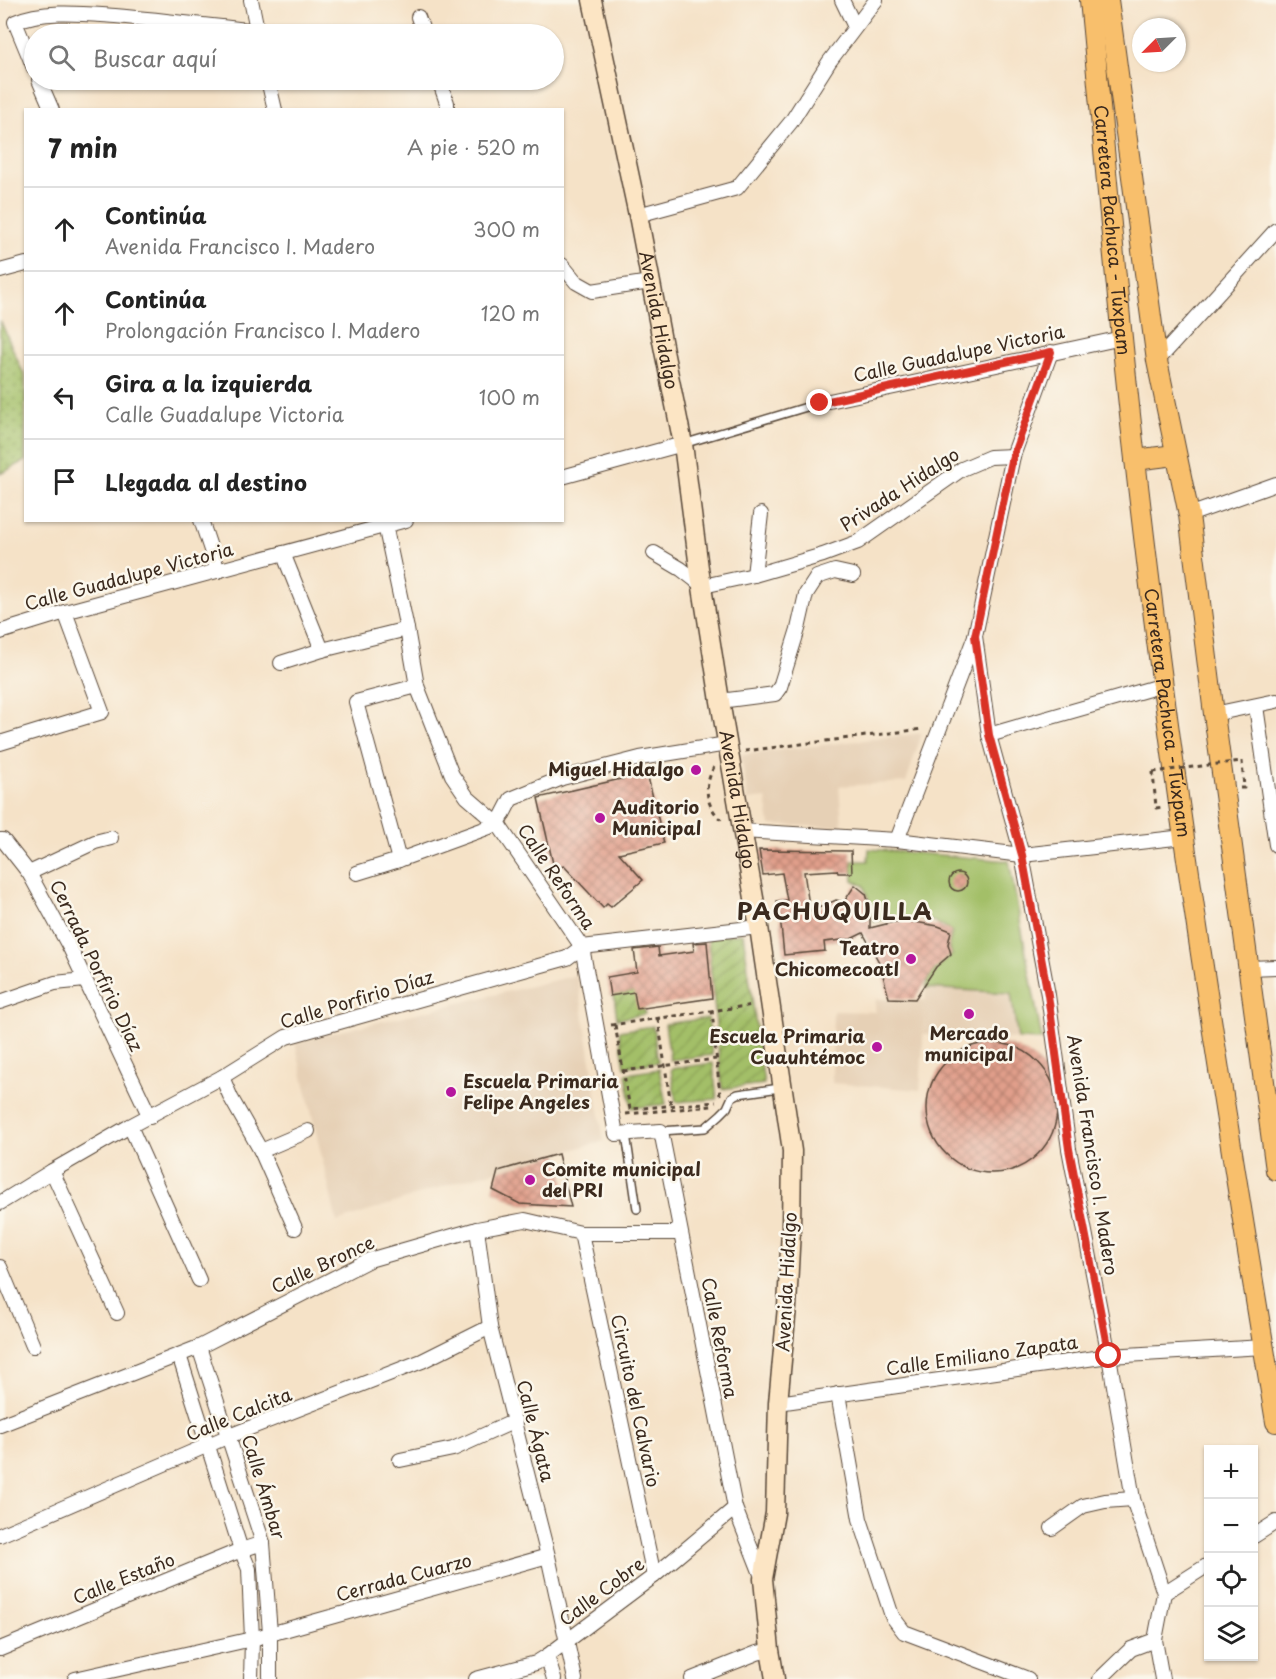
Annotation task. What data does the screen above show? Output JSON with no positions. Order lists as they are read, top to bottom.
{
  "streets": {
    "main road": ["Carretera Pachuca - Túxpam"],
    "street": [
      "Avenida Hidalgo",
      "Calle Guadalupe Victoria",
      "Privada Hidalgo",
      "Calle Reforma",
      "Cerrada Porfirio Díaz",
      "Calle Porfirio Díaz",
      "Avenida Francisco I. Madero",
      "Calle Bronce",
      "Calle Emiliano Zapata",
      "Circuito del Calvario",
      "Calle Calcita",
      "Calle Ágata",
      "Calle Ámbar",
      "Cerrada Cuarzo",
      "Calle Estaño",
      "Calle Cobre"
    ]
  },
  "crossings": [
    ["Carretera Pachuca - Túxpam", "Calle Guadalupe Victoria"],
    ["Carretera Pachuca - Túxpam", "Calle Emiliano Zapata"],
    ["Avenida Hidalgo", "Calle Guadalupe Victoria"],
    ["Avenida Hidalgo", "Privada Hidalgo"],
    ["Avenida Hidalgo", "Calle Reforma"],
    ["Avenida Hidalgo", "Calle Porfirio Díaz"],
    ["Avenida Hidalgo", "Calle Emiliano Zapata"],
    ["Calle Guadalupe Victoria", "Calle Reforma"],
    ["Calle Reforma", "Calle Porfirio Díaz"],
    ["Calle Reforma", "Calle Bronce"],
    ["Calle Reforma", "Calle Cobre"],
    ["Cerrada Porfirio Díaz", "Calle Porfirio Díaz"],
    ["Avenida Francisco I. Madero", "Calle Emiliano Zapata"],
    ["Calle Bronce", "Circuito del Calvario"],
    ["Calle Bronce", "Calle Ágata"],
    ["Calle Bronce", "Calle Ámbar"],
    ["Circuito del Calvario", "Calle Cobre"],
    ["Calle Calcita", "Calle Ágata"],
    ["Calle Calcita", "Calle Ámbar"],
    ["Calle Ágata", "Cerrada Cuarzo"],
    ["Calle Ágata", "Calle Cobre"],
    ["Calle Ámbar", "Cerrada Cuarzo"],
    ["Calle Ámbar", "Calle Estaño"]
  ],
  "districts": ["PACHUQUILLA"],
  "places": [
    "Miguel Hidalgo",
    "Auditorio Municipal",
    "Teatro Chicomecoatl",
    "Mercado municipal",
    "Escuela Primaria Cuauhtémoc",
    "Escuela Primaria Felipe Angeles",
    "Comite municipal del PRI"
  ],
  "north": "bottom left",
  "page": {
    "search": "Buscar aquí",
    "heading": ["7 min", "A pie · 520 m"],
    "list": [
      ["Continúa", "Avenida Francisco I. Madero", "300 m"],
      ["Continúa", "Prolongación Francisco I. Madero", "120 m"],
      ["Gira a la izquierda", "Calle Guadalupe Victoria", "100 m"],
      "Llegada al destino"
    ],
    "map_buttons": ["+", "−"]
  }
}
